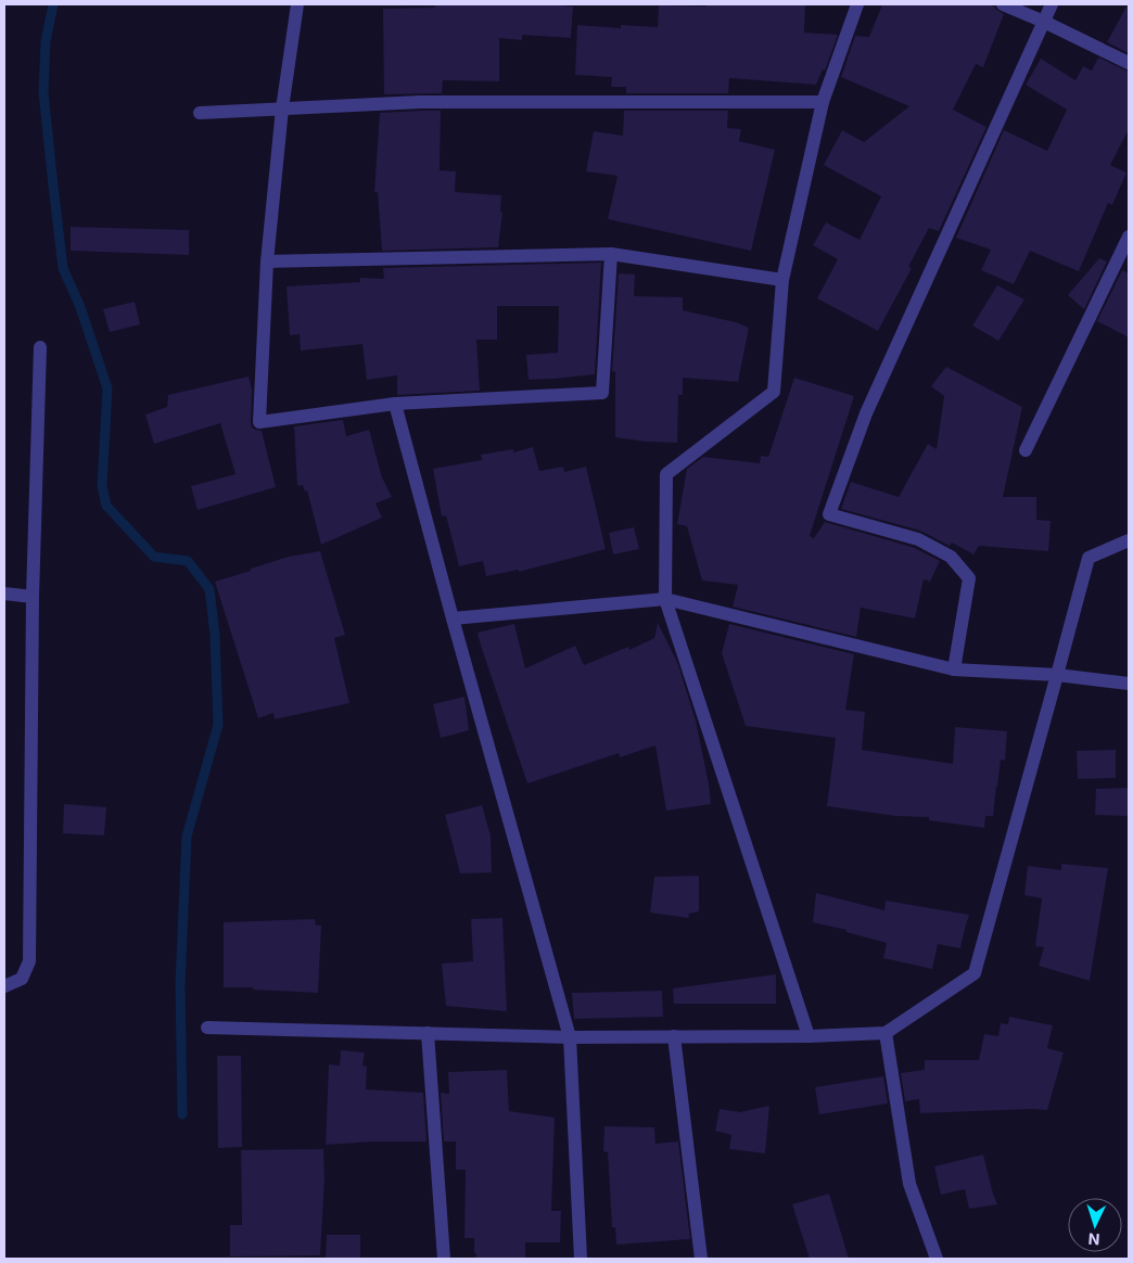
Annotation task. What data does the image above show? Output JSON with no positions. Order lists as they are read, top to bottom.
{
  "north": "bottom"
}
